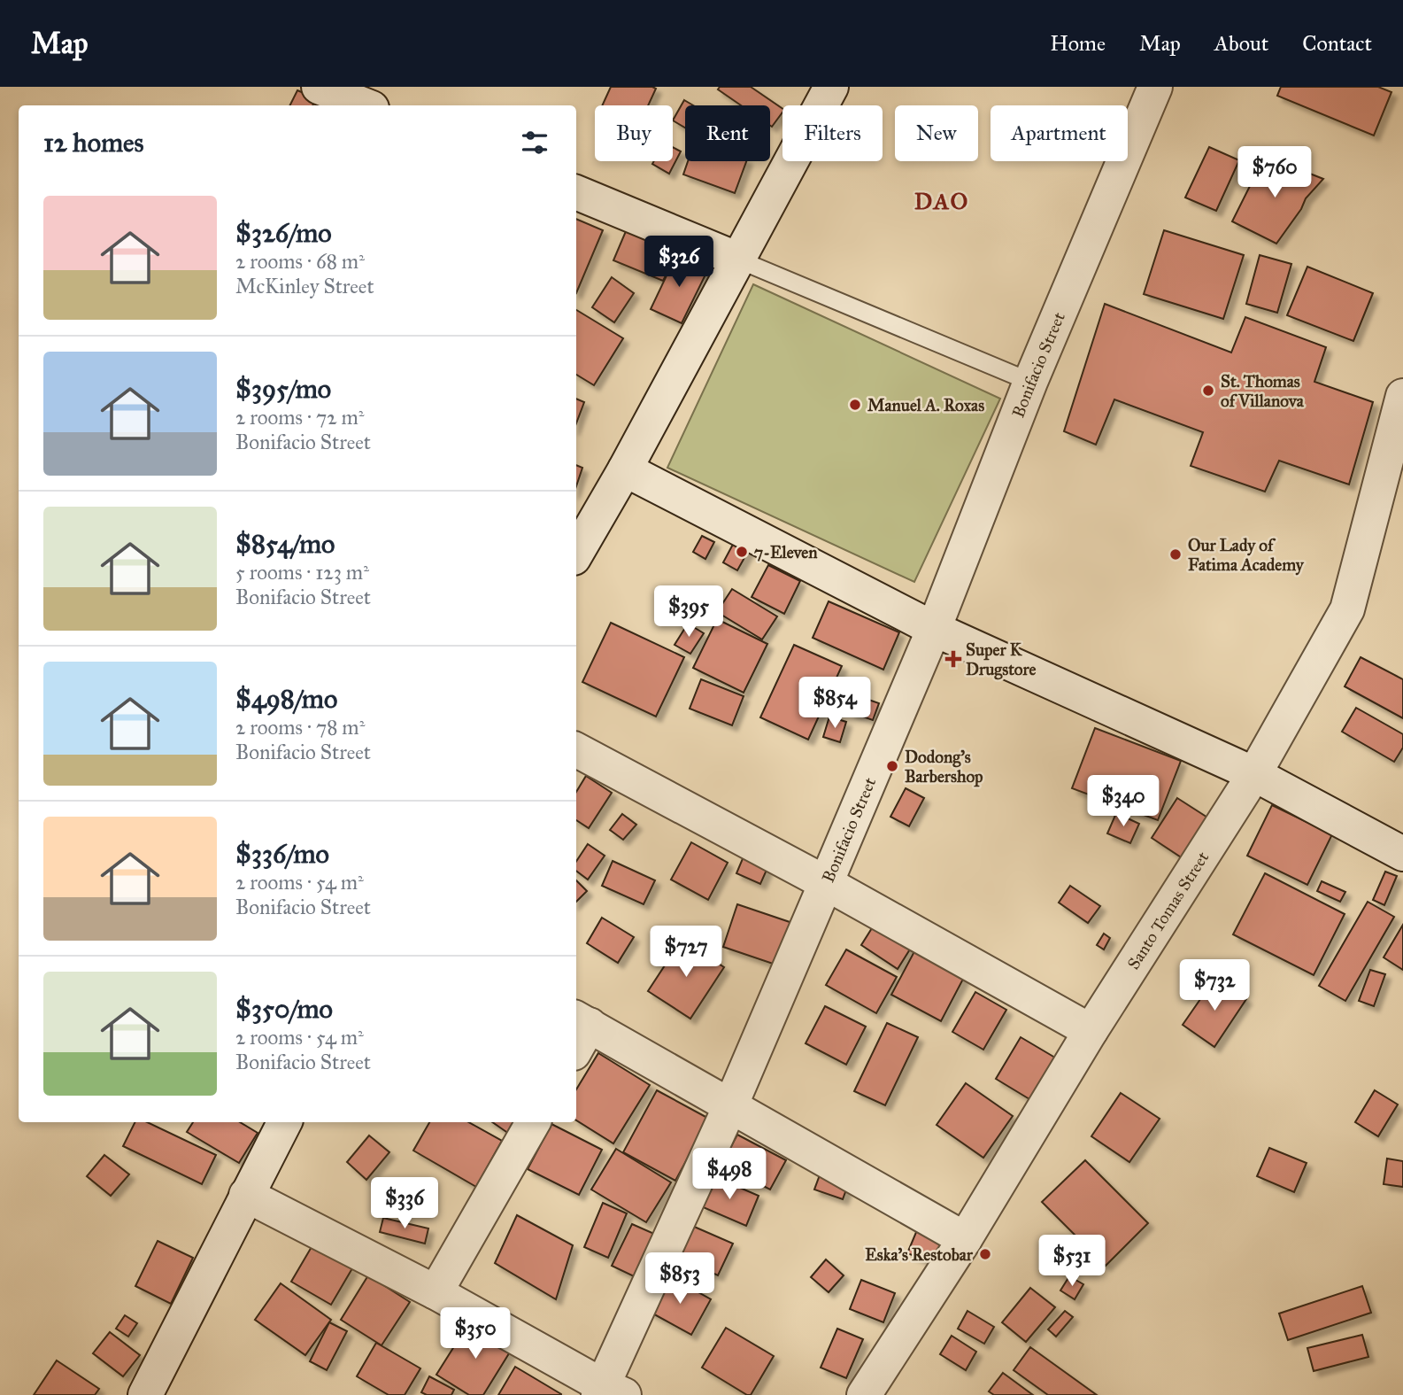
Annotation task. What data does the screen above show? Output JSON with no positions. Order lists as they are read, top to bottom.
{
  "streets": {
    "street": ["Bonifacio Street", "Santo Tomas Street"]
  },
  "districts": ["DAO"],
  "places": {
    "other": [
      "St. Thomas of Villanova",
      "Manuel A. Roxas",
      "7-Eleven",
      "Our Lady of Fatima Academy",
      "Dodong's Barbershop",
      "Eska's Restobar"
    ],
    "health": ["Super K Drugstore"]
  },
  "page": {
    "header": "Map",
    "nav": [
      "Home",
      "Map",
      "About",
      "Contact"
    ],
    "chip": [
      "Buy",
      "Rent",
      "Filters",
      "New",
      "Apartment"
    ],
    "heading": "12 homes",
    "price": [
      "$760",
      "$326",
      "$395",
      "$854",
      "$340",
      "$727",
      "$732",
      "$498",
      "$336",
      "$531",
      "$853",
      "$350"
    ],
    "list": [
      {
        "name": "$326/mo",
        "note": "2 rooms · 68 m² · McKinley Street"
      },
      {
        "name": "$395/mo",
        "note": "2 rooms · 72 m² · Bonifacio Street"
      },
      {
        "name": "$854/mo",
        "note": "5 rooms · 123 m² · Bonifacio Street"
      },
      {
        "name": "$498/mo",
        "note": "2 rooms · 78 m² · Bonifacio Street"
      },
      {
        "name": "$336/mo",
        "note": "2 rooms · 54 m² · Bonifacio Street"
      },
      {
        "name": "$350/mo",
        "note": "2 rooms · 54 m² · Bonifacio Street"
      }
    ]
  }
}
